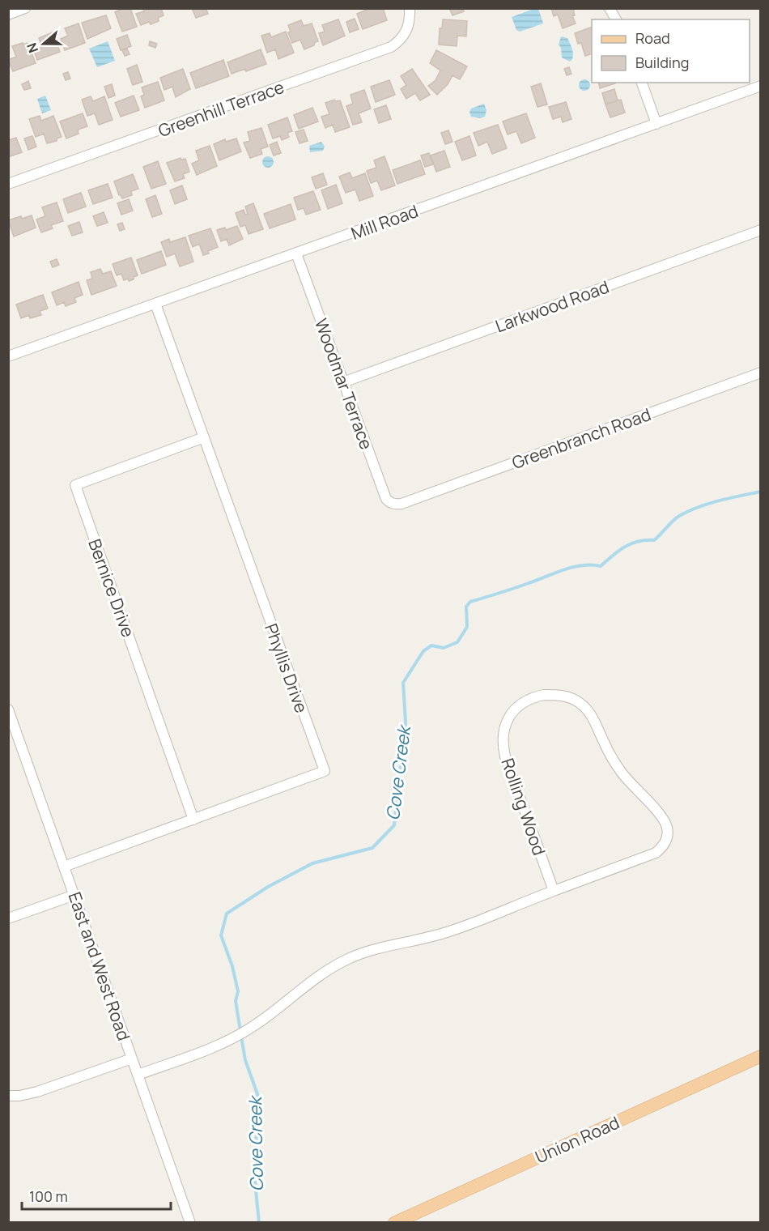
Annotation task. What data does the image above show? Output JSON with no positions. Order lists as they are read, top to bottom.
{
  "streets": {
    "main road": ["Union Road"],
    "street": [
      "Greenhill Terrace",
      "Mill Road",
      "Larkwood Road",
      "Woodmar Terrace",
      "Greenbranch Road",
      "Bernice Drive",
      "Phyllis Drive",
      "Rolling Wood",
      "East and West Road"
    ]
  },
  "crossings": [
    ["Mill Road", "Woodmar Terrace"],
    ["Mill Road", "Phyllis Drive"],
    ["Larkwood Road", "Woodmar Terrace"],
    ["Woodmar Terrace", "Greenbranch Road"],
    ["Bernice Drive", "Phyllis Drive"],
    ["Phyllis Drive", "East and West Road"],
    ["Rolling Wood", "East and West Road"]
  ],
  "water": ["Cove Creek"],
  "legend": ["Road", "Building"],
  "scale_bar": "100 m",
  "north": "left"
}
